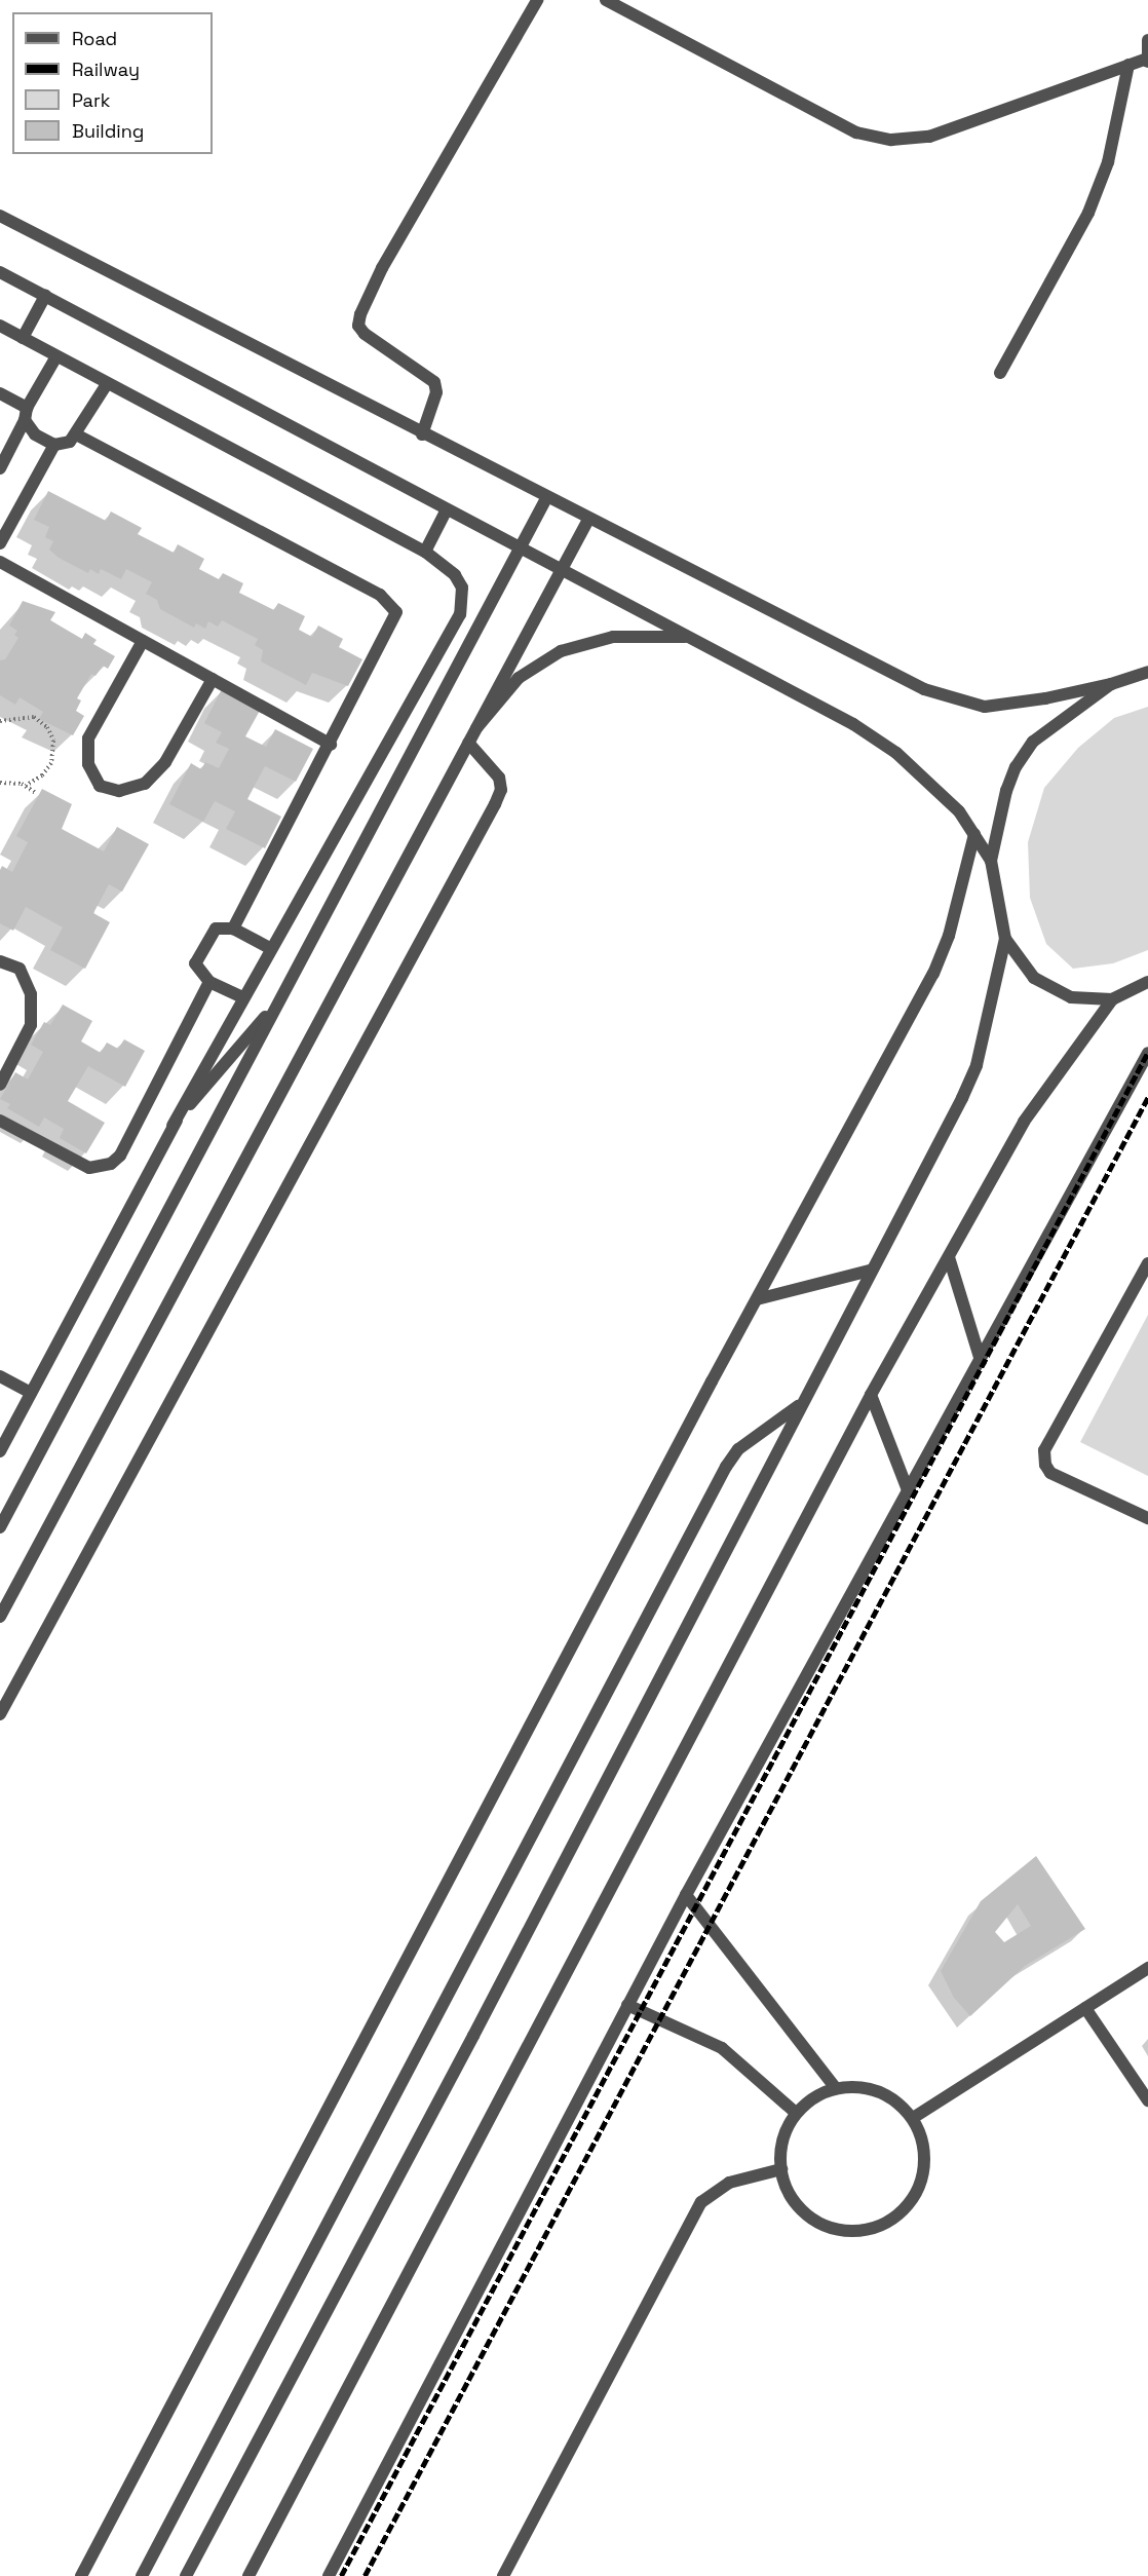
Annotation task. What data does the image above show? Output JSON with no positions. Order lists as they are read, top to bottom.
{
  "legend": [
    "Road",
    "Railway",
    "Park",
    "Building"
  ]
}
